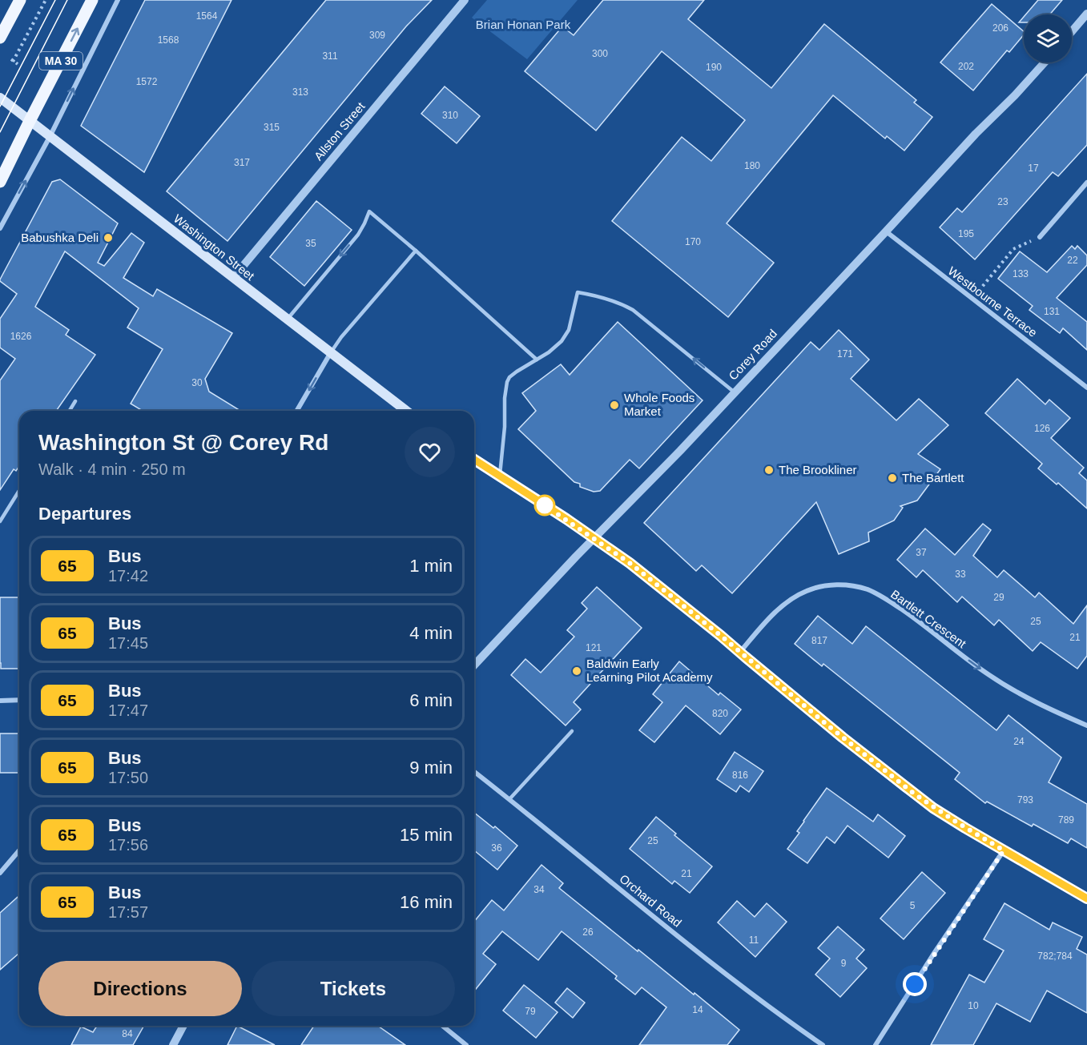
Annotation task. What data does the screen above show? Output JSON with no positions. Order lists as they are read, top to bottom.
{
  "streets": {
    "main road": ["MA 30", "Washington Street"],
    "street": [
      "Allston Street",
      "Westbourne Terrace",
      "Corey Road",
      "Bartlett Crescent",
      "Orchard Road"
    ]
  },
  "crossings": [
    ["MA 30", "Washington Street"],
    ["Allston Street", "Washington Street"],
    ["Westbourne Terrace", "Corey Road"]
  ],
  "one_way": ["Bartlett Crescent"],
  "parks": ["Brian Honan Park"],
  "places": [
    "Babushka Deli",
    "Whole Foods Market",
    "The Brookliner",
    "The Bartlett",
    "Baldwin Early Learning Pilot Academy"
  ],
  "lines": ["bus line 65"],
  "house_numbers": [
    "1564",
    "206",
    "309",
    "1568",
    "300",
    "311",
    "202",
    "190",
    "1572",
    "313",
    "310",
    "315",
    "317",
    "180",
    "17",
    "23",
    "195",
    "170",
    "35",
    "22",
    "133",
    "131",
    "1626",
    "171",
    "30",
    "126",
    "37",
    "33",
    "29",
    "25",
    "21",
    "817",
    "121",
    "820",
    "24",
    "816",
    "793",
    "789",
    "25",
    "36",
    "21",
    "34",
    "5",
    "26",
    "11",
    "782;784",
    "9",
    "10",
    "14",
    "79",
    "84"
  ],
  "page": {
    "heading": [
      ["Washington St @ Corey Rd", "Walk · 4 min · 250 m"],
      "Departures"
    ],
    "list": [
      {
        "mark": "65",
        "name": "Bus",
        "note": "17:42",
        "value": "1 min"
      },
      {
        "mark": "65",
        "name": "Bus",
        "note": "17:45",
        "value": "4 min"
      },
      {
        "mark": "65",
        "name": "Bus",
        "note": "17:47",
        "value": "6 min"
      },
      {
        "mark": "65",
        "name": "Bus",
        "note": "17:50",
        "value": "9 min"
      },
      {
        "mark": "65",
        "name": "Bus",
        "note": "17:56",
        "value": "15 min"
      },
      {
        "mark": "65",
        "name": "Bus",
        "note": "17:57",
        "value": "16 min"
      }
    ],
    "buttons": ["Directions", "Tickets"]
  }
}
